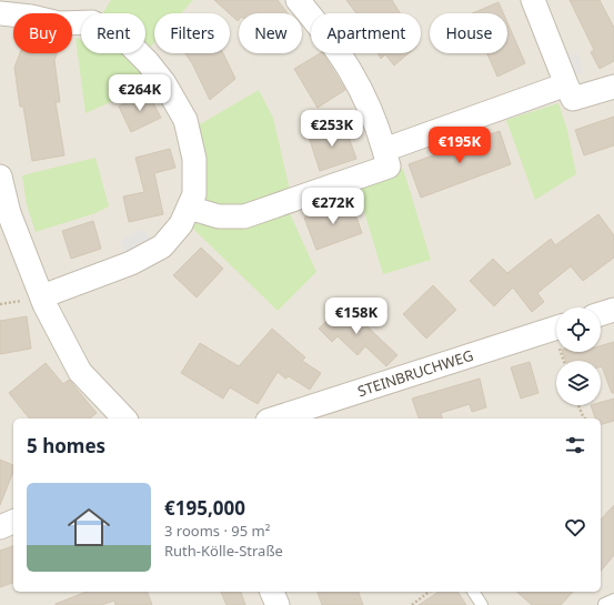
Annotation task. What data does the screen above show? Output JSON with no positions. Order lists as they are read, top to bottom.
{
  "streets": {
    "street": ["STEINBRUCHWEG"]
  },
  "page": {
    "chip": [
      "Buy",
      "Rent",
      "Filters",
      "New",
      "Apartment",
      "House"
    ],
    "price": [
      "€264K",
      "€253K",
      "€195K",
      "€272K",
      "€158K"
    ],
    "heading": "5 homes",
    "list": [
      {
        "name": "€195,000",
        "note": "3 rooms · 95 m² · Ruth-Kölle-Straße"
      }
    ]
  }
}
